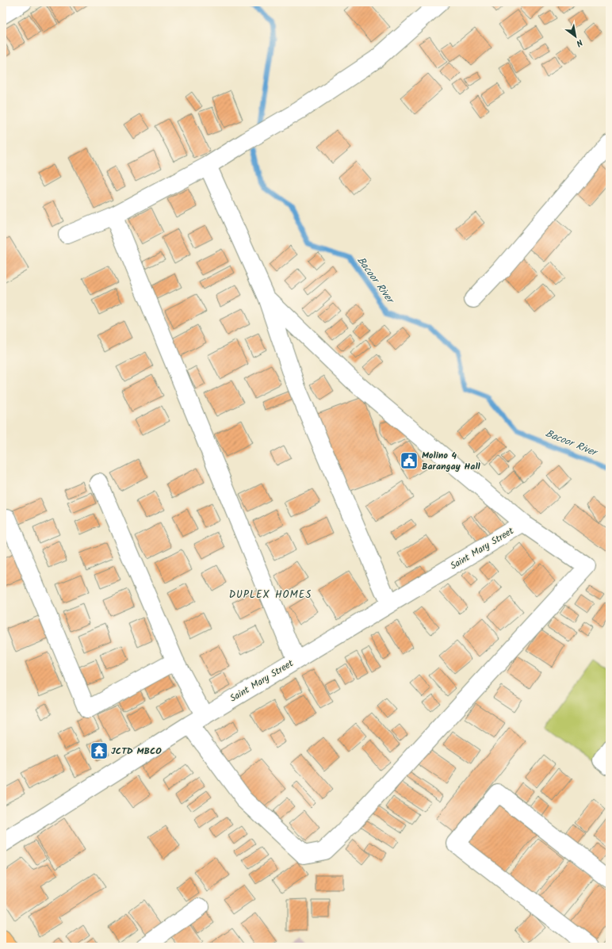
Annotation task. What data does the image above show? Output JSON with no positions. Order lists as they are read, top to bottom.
{
  "streets": {
    "street": ["Saint Mary Street"]
  },
  "districts": ["DUPLEX HOMES"],
  "water": ["Bacoor River"],
  "places": {
    "public building": ["Molino 4 Barangay Hall"],
    "temple": ["JCTD MBCO"]
  },
  "north": "bottom right"
}
